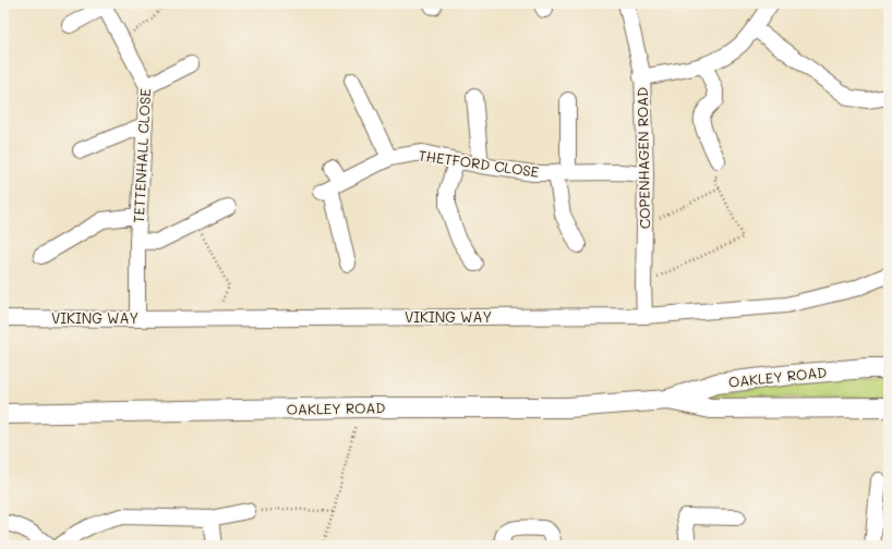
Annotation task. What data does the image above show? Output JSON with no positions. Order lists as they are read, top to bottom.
{
  "streets": {
    "main road": ["OAKLEY ROAD"],
    "street": [
      "TETTENHALL CLOSE",
      "COPENHAGEN ROAD",
      "THETFORD CLOSE",
      "VIKING WAY"
    ]
  },
  "crossings": [
    ["TETTENHALL CLOSE", "VIKING WAY"],
    ["COPENHAGEN ROAD", "THETFORD CLOSE"],
    ["COPENHAGEN ROAD", "VIKING WAY"]
  ]
}
